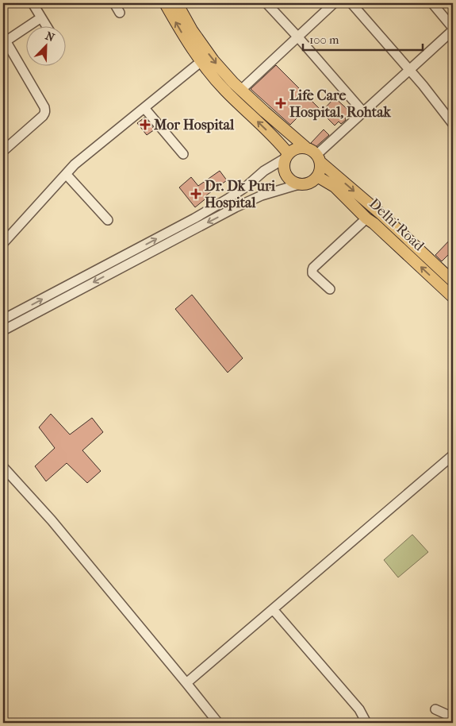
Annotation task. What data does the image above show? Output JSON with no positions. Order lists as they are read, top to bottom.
{
  "streets": {
    "main road": ["Delhi Road"]
  },
  "places": {
    "health": ["Life Care Hospital, Rohtak", "Mor Hospital", "Dr. Dk Puri Hospital"]
  },
  "scale_bar": "100 m",
  "north": "top right"
}
